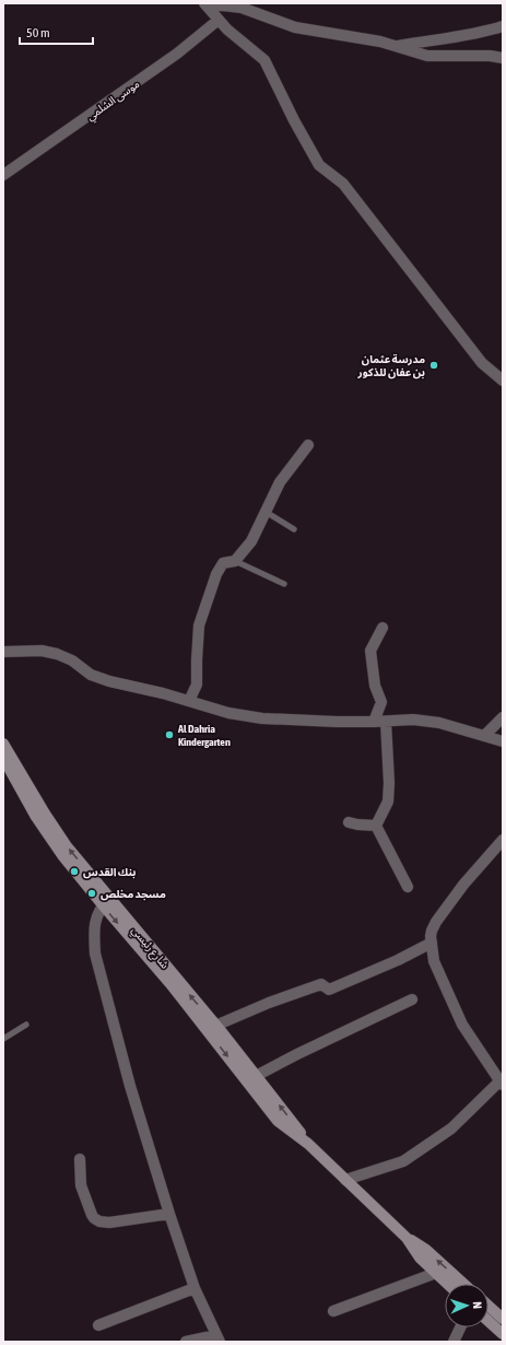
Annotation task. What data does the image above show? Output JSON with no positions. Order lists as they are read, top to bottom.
{
  "streets": {
    "main road": ["شارع رئيسي"],
    "street": ["موسى الشلمي"]
  },
  "places": [
    "مدرسة عثمان بن عفان للذكور",
    "Al Dahria Kindergarten",
    "بنك القدس",
    "مسجد مخلص"
  ],
  "scale_bar": "50 m",
  "north": "right"
}
